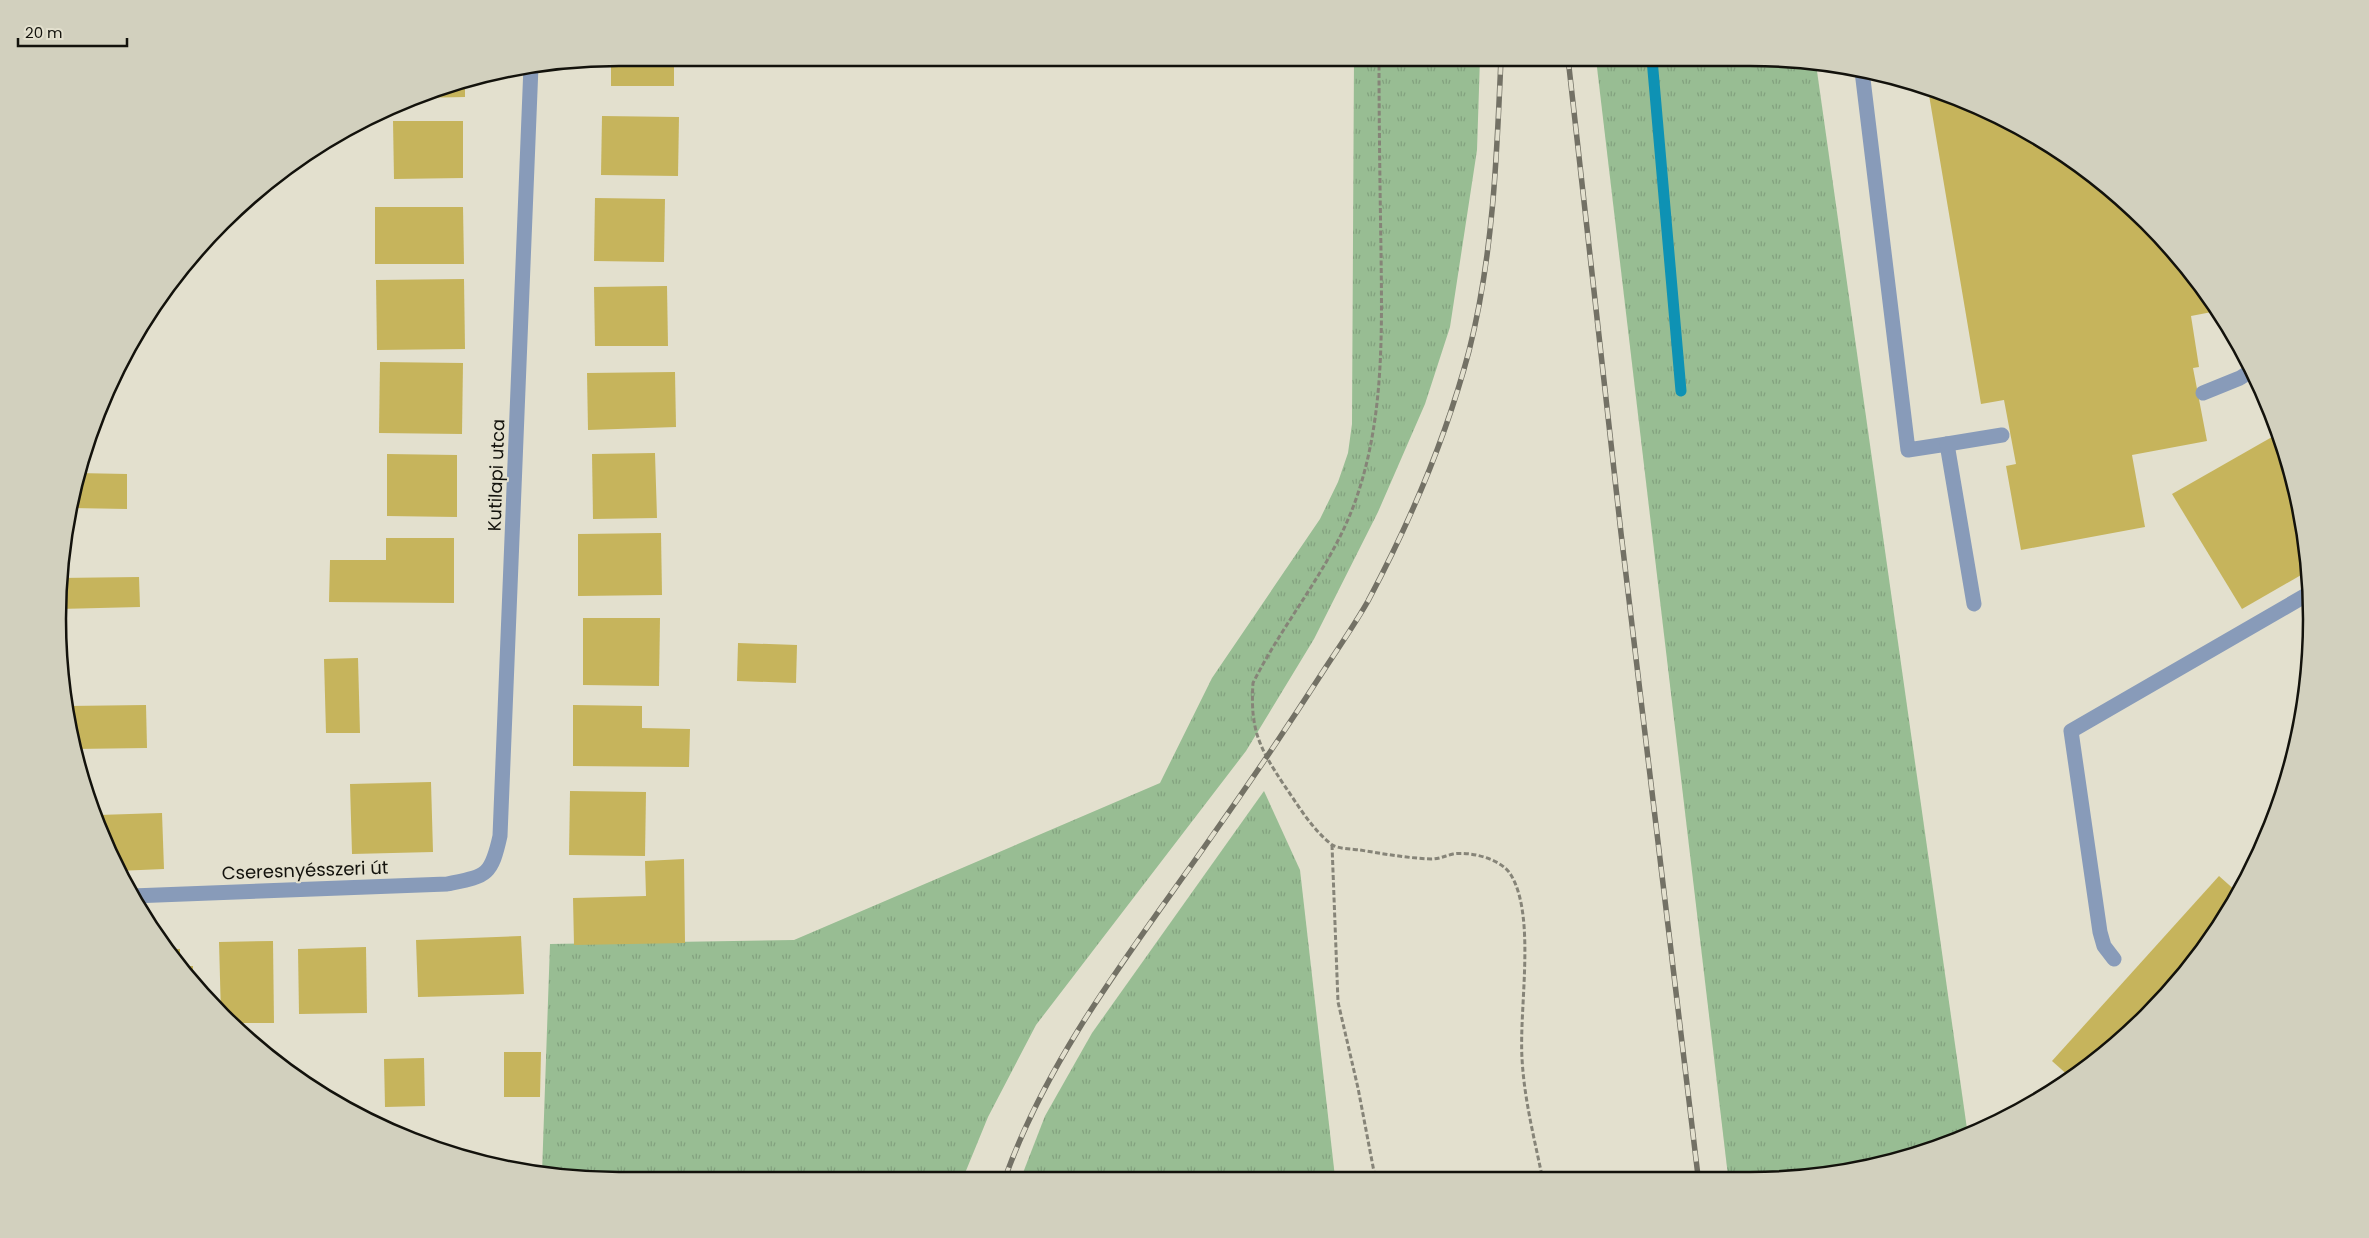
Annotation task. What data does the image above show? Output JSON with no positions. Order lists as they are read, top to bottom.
{
  "streets": {
    "street": ["Kutilapi utca", "Cseresnyésszeri út"]
  },
  "crossings": [
    ["Kutilapi utca", "Cseresnyésszeri út"]
  ],
  "scale_bar": "20 m"
}
